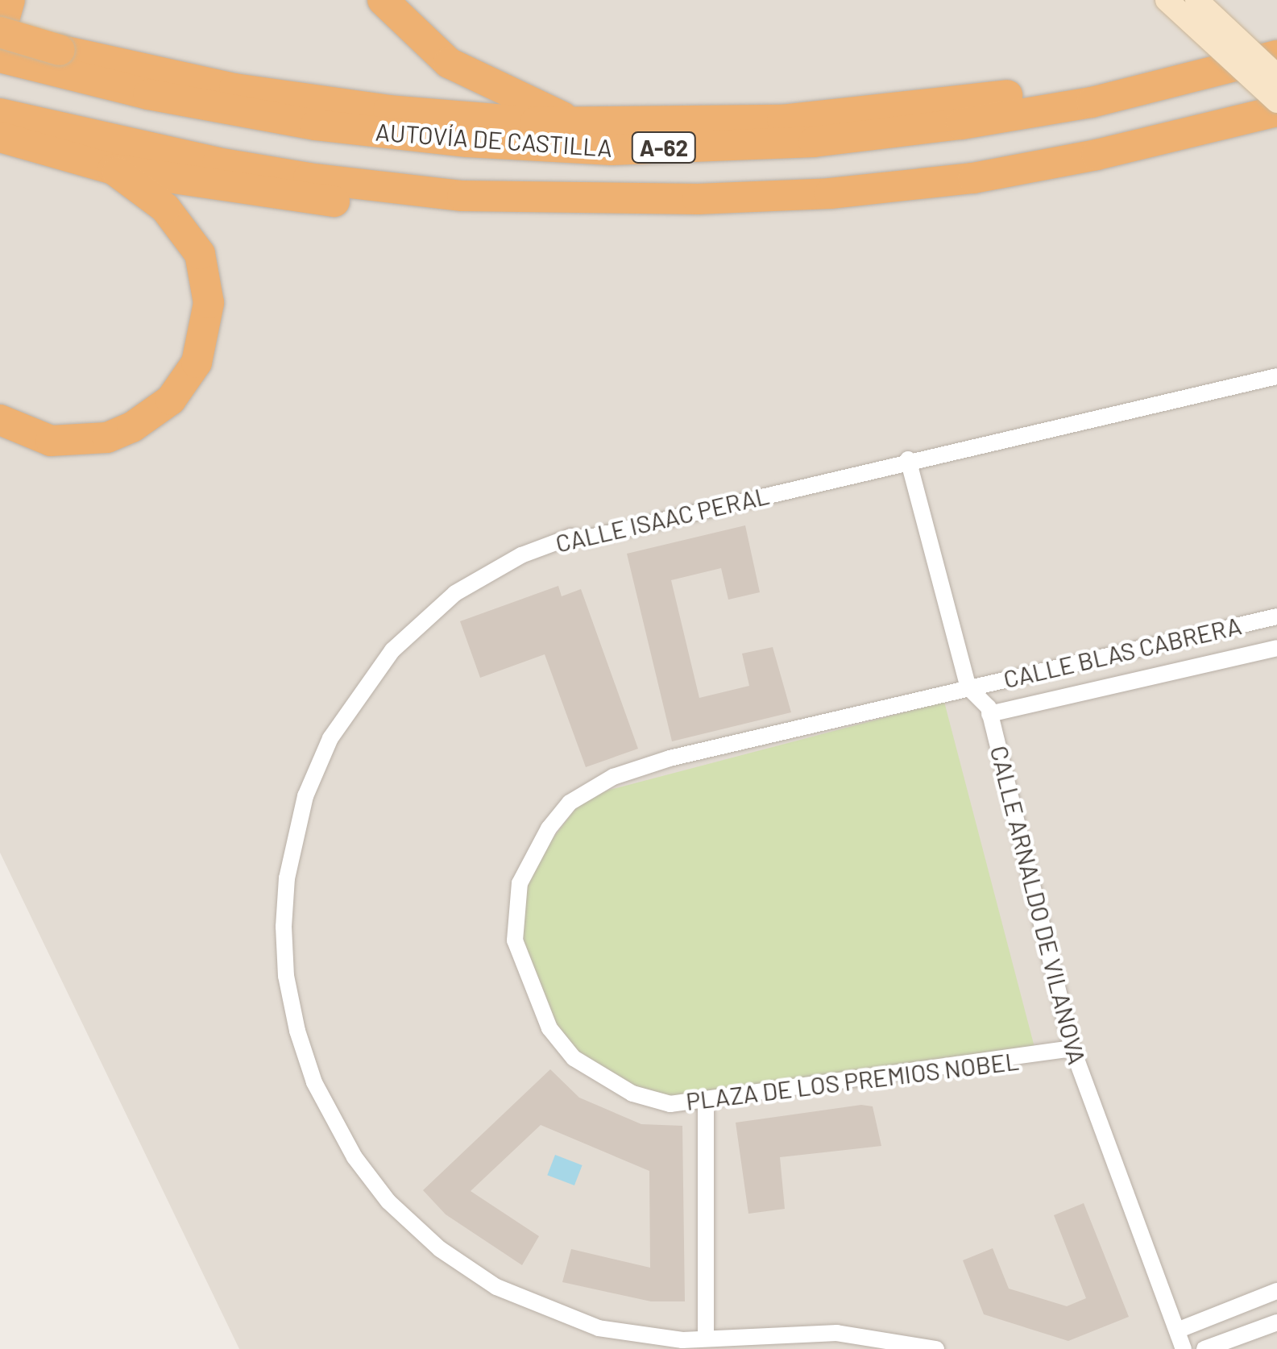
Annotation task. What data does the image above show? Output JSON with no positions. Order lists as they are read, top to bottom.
{
  "streets": {
    "highway": ["AUTOVÍA DE CASTILLA", "A-62"],
    "street": [
      "CALLE ISAAC PERAL",
      "CALLE BLAS CABRERA",
      "CALLE ARNALDO DE VILANOVA",
      "PLAZA DE LOS PREMIOS NOBEL"
    ]
  },
  "crossings": [
    ["CALLE ISAAC PERAL", "CALLE ARNALDO DE VILANOVA"],
    ["CALLE BLAS CABRERA", "CALLE ARNALDO DE VILANOVA"],
    ["CALLE BLAS CABRERA", "PLAZA DE LOS PREMIOS NOBEL"],
    ["CALLE ARNALDO DE VILANOVA", "PLAZA DE LOS PREMIOS NOBEL"]
  ]
}
